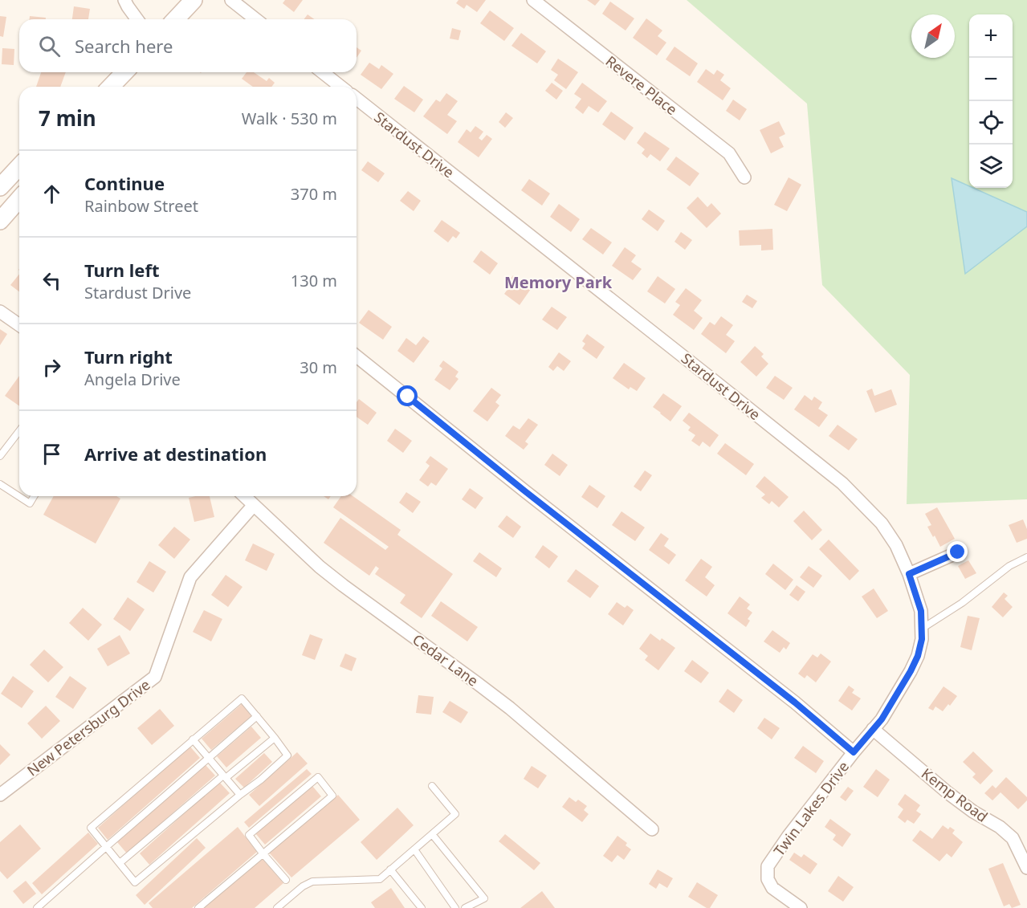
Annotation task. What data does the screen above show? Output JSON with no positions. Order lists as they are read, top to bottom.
{
  "streets": {
    "street": [
      "Revere Place",
      "Stardust Drive",
      "Cedar Lane",
      "New Petersburg Drive",
      "Kemp Road",
      "Twin Lakes Drive"
    ]
  },
  "crossings": [
    ["Stardust Drive", "Kemp Road"],
    ["Stardust Drive", "Twin Lakes Drive"],
    ["Cedar Lane", "New Petersburg Drive"]
  ],
  "districts": ["Memory Park"],
  "north": "top right",
  "page": {
    "map_buttons": ["+", "−"],
    "search": "Search here",
    "heading": ["7 min", "Walk · 530 m"],
    "list": [
      ["Continue", "Rainbow Street", "370 m"],
      ["Turn left", "Stardust Drive", "130 m"],
      ["Turn right", "Angela Drive", "30 m"],
      "Arrive at destination"
    ]
  }
}
